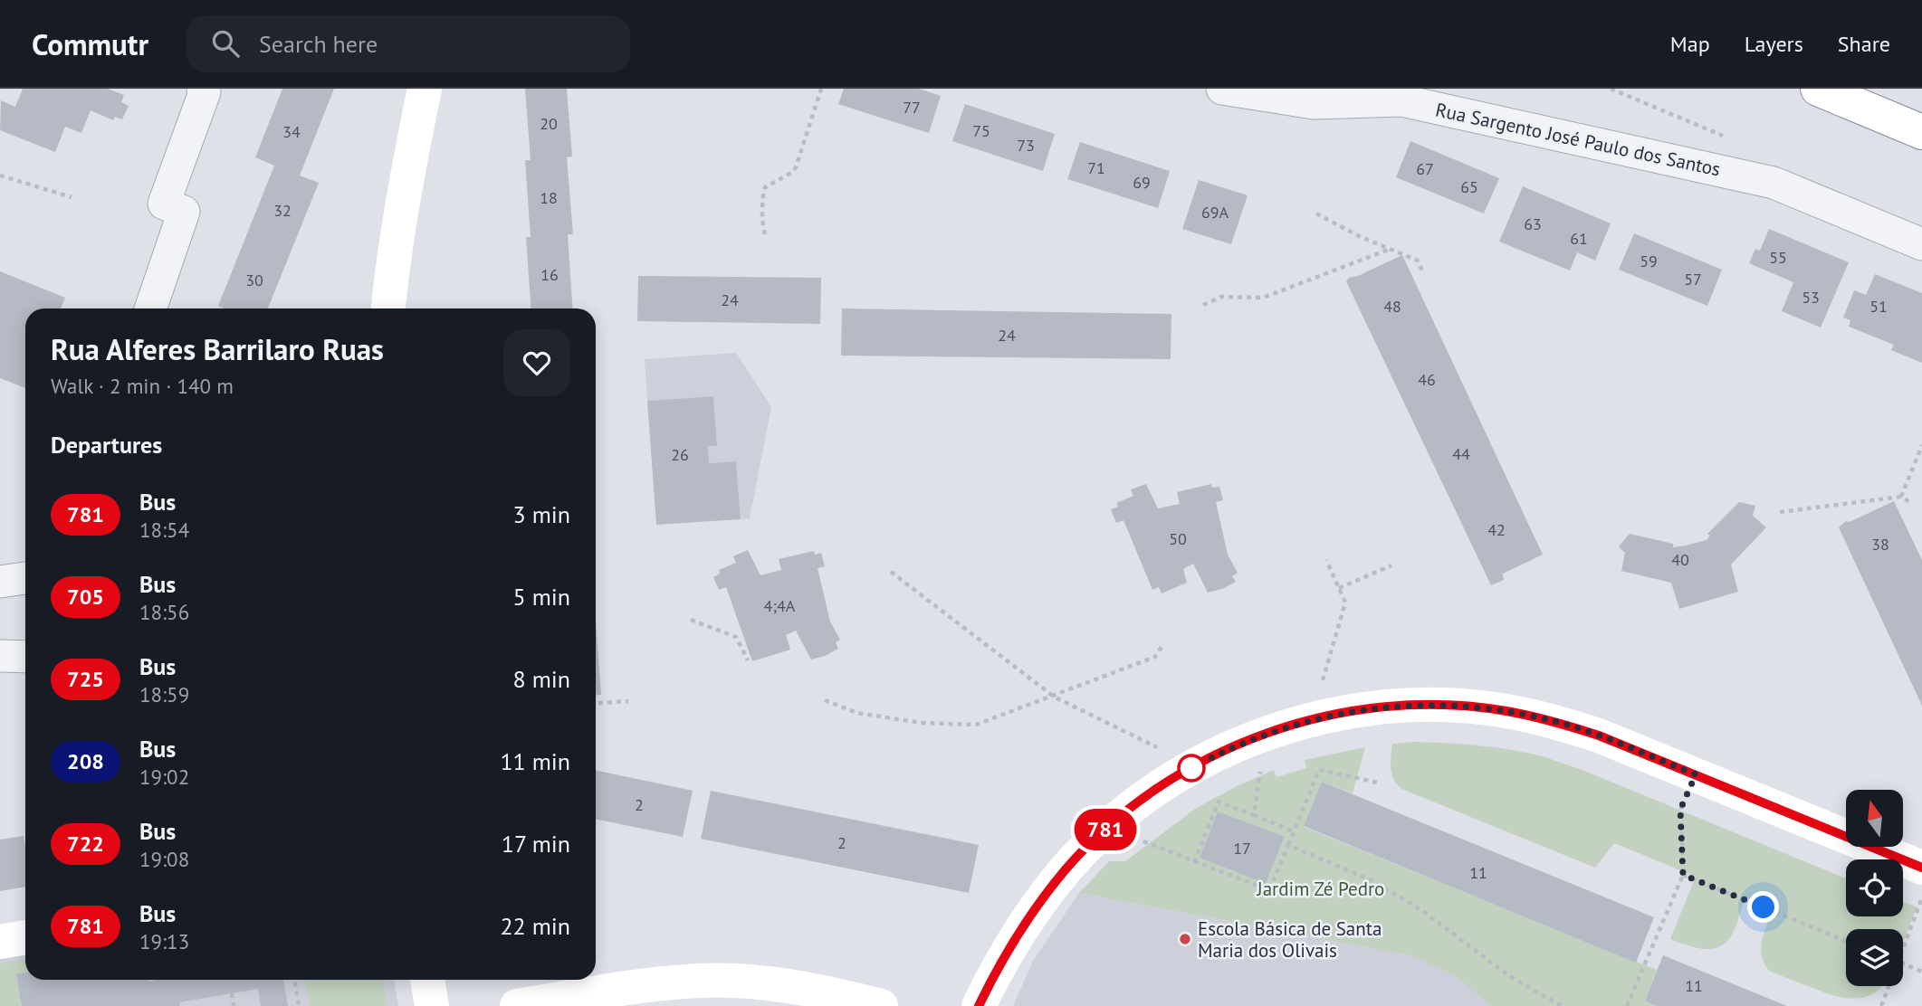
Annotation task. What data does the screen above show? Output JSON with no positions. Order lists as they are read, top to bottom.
{
  "streets": {
    "street": ["Rua Sargento José Paulo dos Santos"]
  },
  "parks": ["Jardim Zé Pedro"],
  "places": ["Escola Básica de Santa Maria dos Olivais"],
  "lines": ["bus line 781"],
  "house_numbers": [
    "77",
    "20",
    "75",
    "34",
    "73",
    "71",
    "67",
    "69",
    "65",
    "18",
    "32",
    "69A",
    "63",
    "61",
    "55",
    "59",
    "16",
    "57",
    "30",
    "53",
    "24",
    "48",
    "51",
    "24",
    "46",
    "44",
    "26",
    "42",
    "50",
    "38",
    "40",
    "4;4A",
    "2",
    "2",
    "17",
    "11",
    "11"
  ],
  "north": "top",
  "page": {
    "header": "Commutr",
    "search": "Search here",
    "nav": ["Map", "Layers", "Share"],
    "on_map": "781",
    "heading": [
      ["Rua Alferes Barrilaro Ruas", "Walk · 2 min · 140 m"],
      "Departures"
    ],
    "list": [
      {
        "mark": "781",
        "name": "Bus",
        "note": "18:54",
        "value": "3 min"
      },
      {
        "mark": "705",
        "name": "Bus",
        "note": "18:56",
        "value": "5 min"
      },
      {
        "mark": "725",
        "name": "Bus",
        "note": "18:59",
        "value": "8 min"
      },
      {
        "mark": "208",
        "name": "Bus",
        "note": "19:02",
        "value": "11 min"
      },
      {
        "mark": "722",
        "name": "Bus",
        "note": "19:08",
        "value": "17 min"
      },
      {
        "mark": "781",
        "name": "Bus",
        "note": "19:13",
        "value": "22 min"
      }
    ]
  }
}
